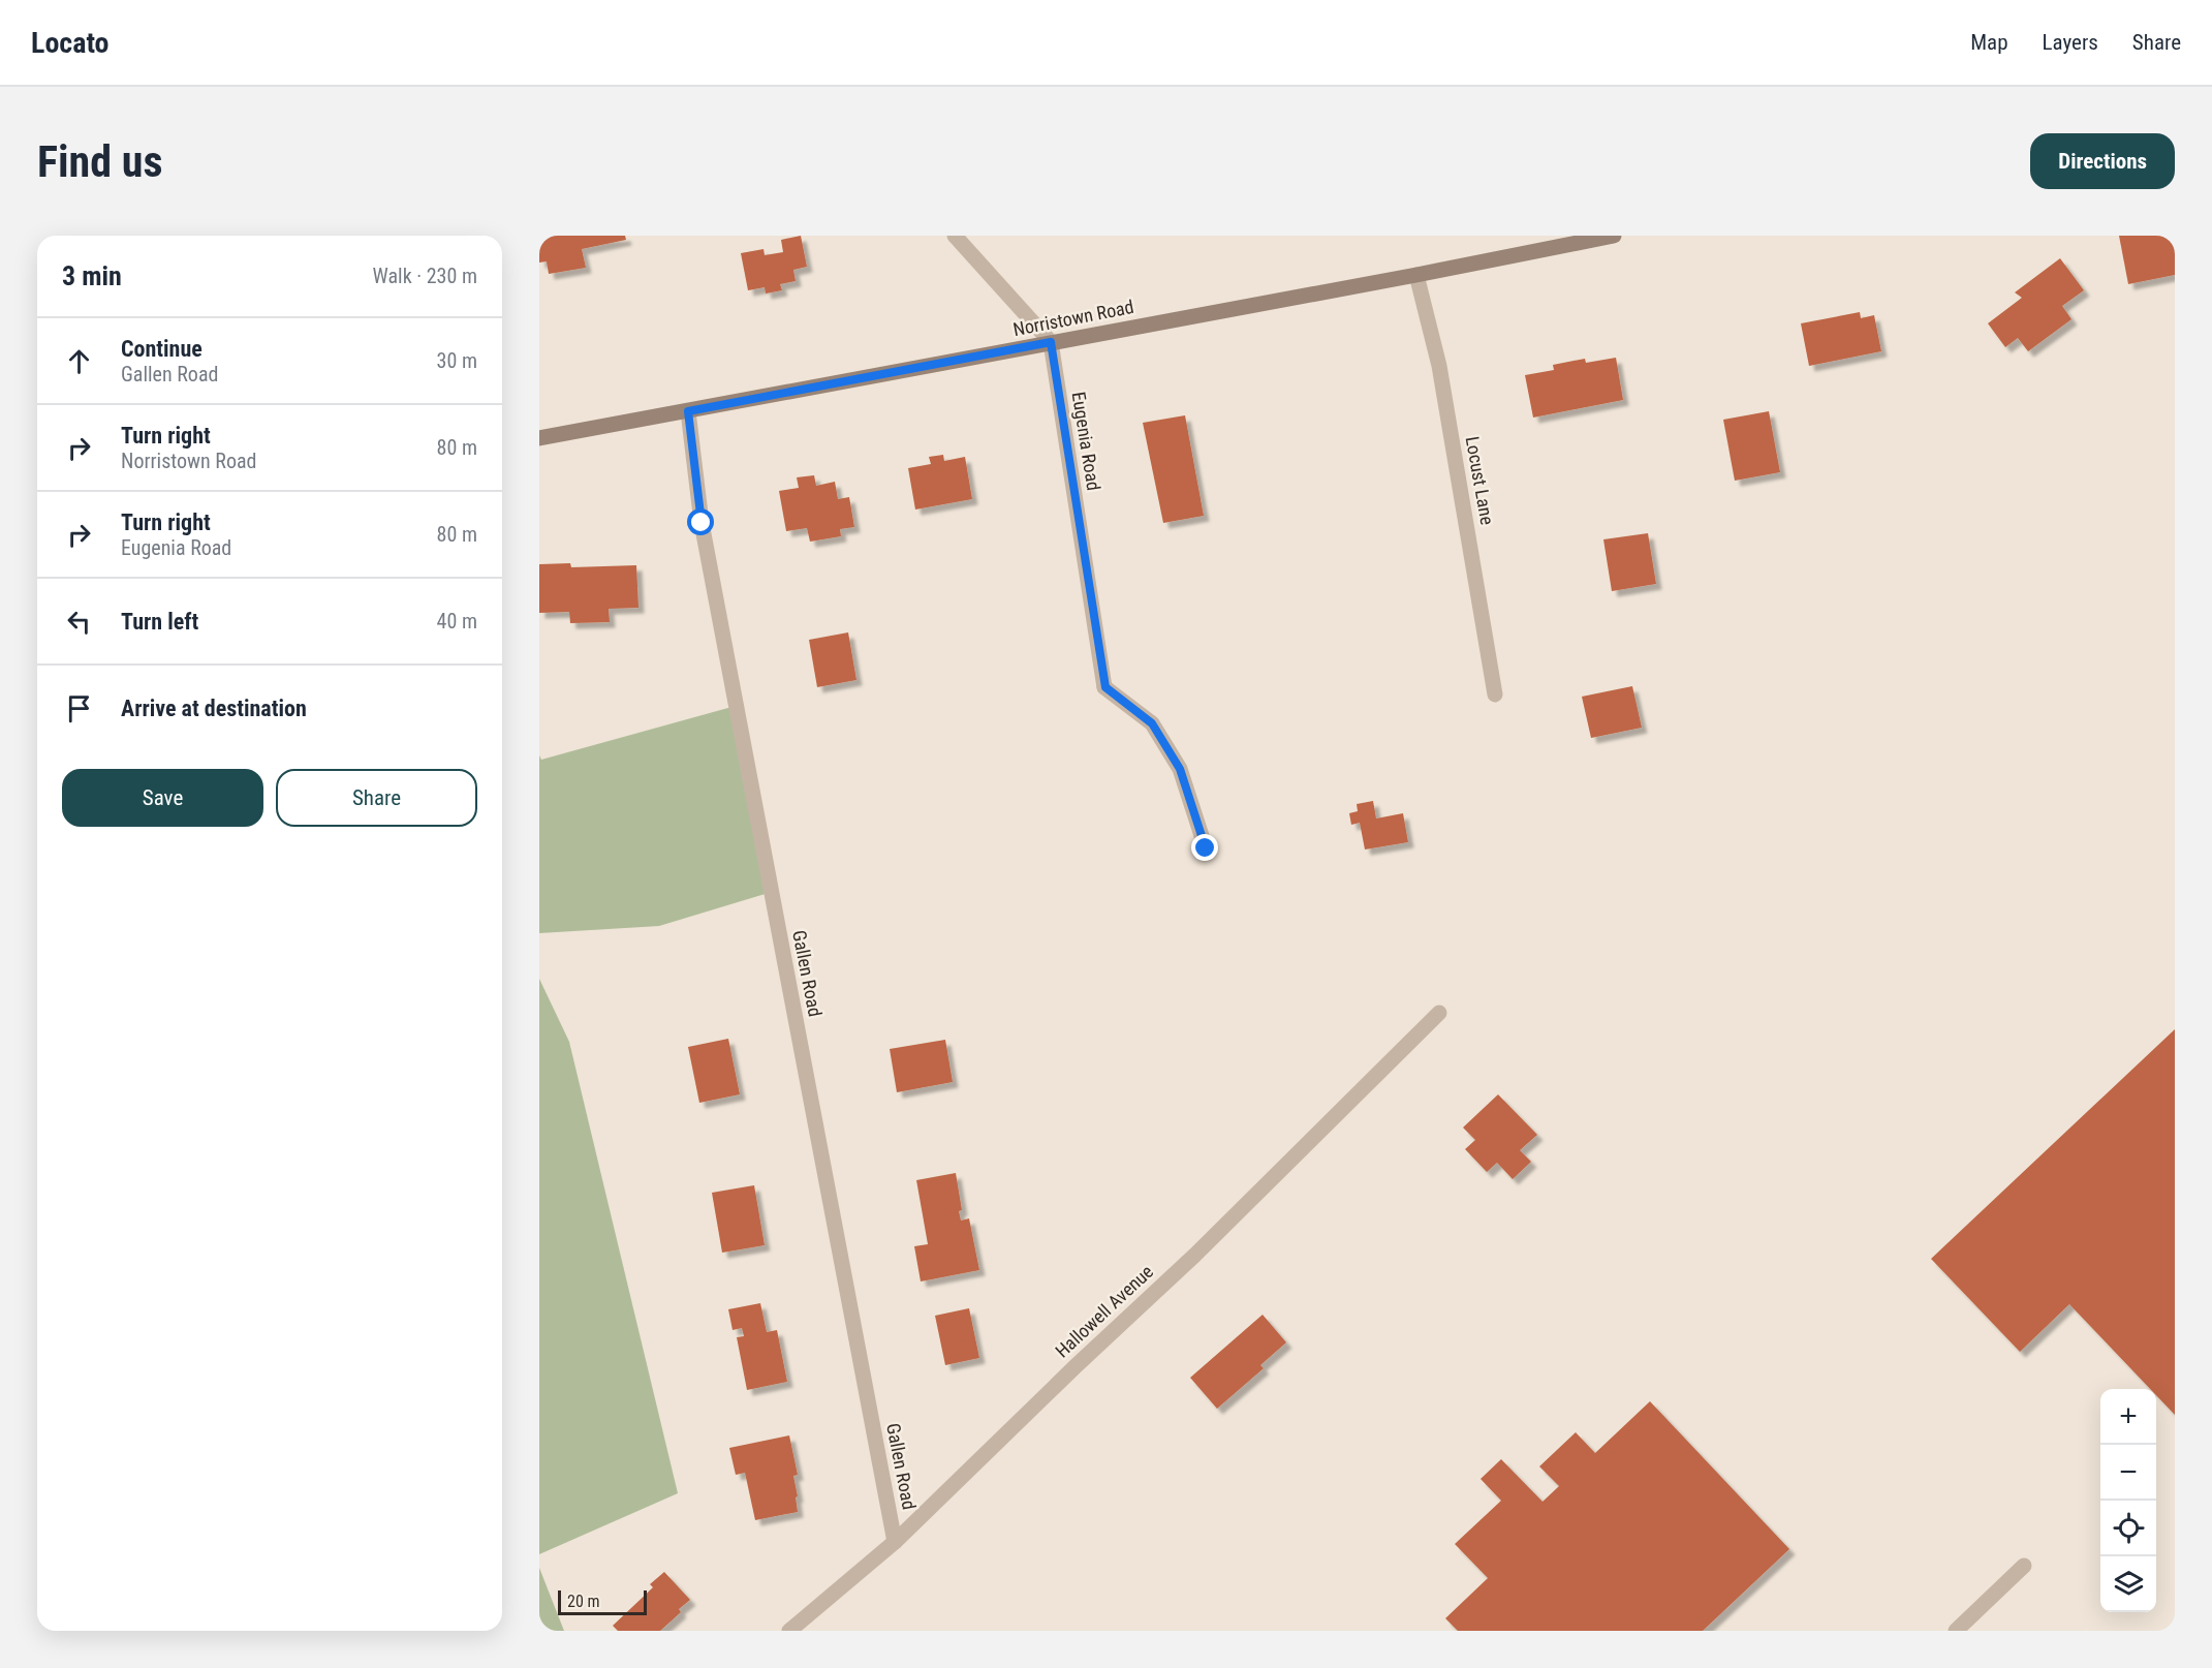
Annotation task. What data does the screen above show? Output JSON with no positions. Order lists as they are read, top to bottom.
{
  "streets": {
    "main road": ["Norristown Road"],
    "street": [
      "Eugenia Road",
      "Locust Lane",
      "Gallen Road",
      "Hallowell Avenue"
    ]
  },
  "crossings": [
    ["Norristown Road", "Eugenia Road"],
    ["Norristown Road", "Locust Lane"],
    ["Norristown Road", "Gallen Road"],
    ["Gallen Road", "Hallowell Avenue"]
  ],
  "scale_bar": "20 m",
  "page": {
    "header": "Locato",
    "nav": ["Map", "Layers", "Share"],
    "buttons": [
      "Directions",
      ["Save", "Share"]
    ],
    "title": "Find us",
    "heading": ["3 min", "Walk · 230 m"],
    "list": [
      ["Continue", "Gallen Road", "30 m"],
      ["Turn right", "Norristown Road", "80 m"],
      ["Turn right", "Eugenia Road", "80 m"],
      ["Turn left", "40 m"],
      "Arrive at destination"
    ],
    "map_buttons": ["+", "−"],
    "scale": "20 m"
  }
}
